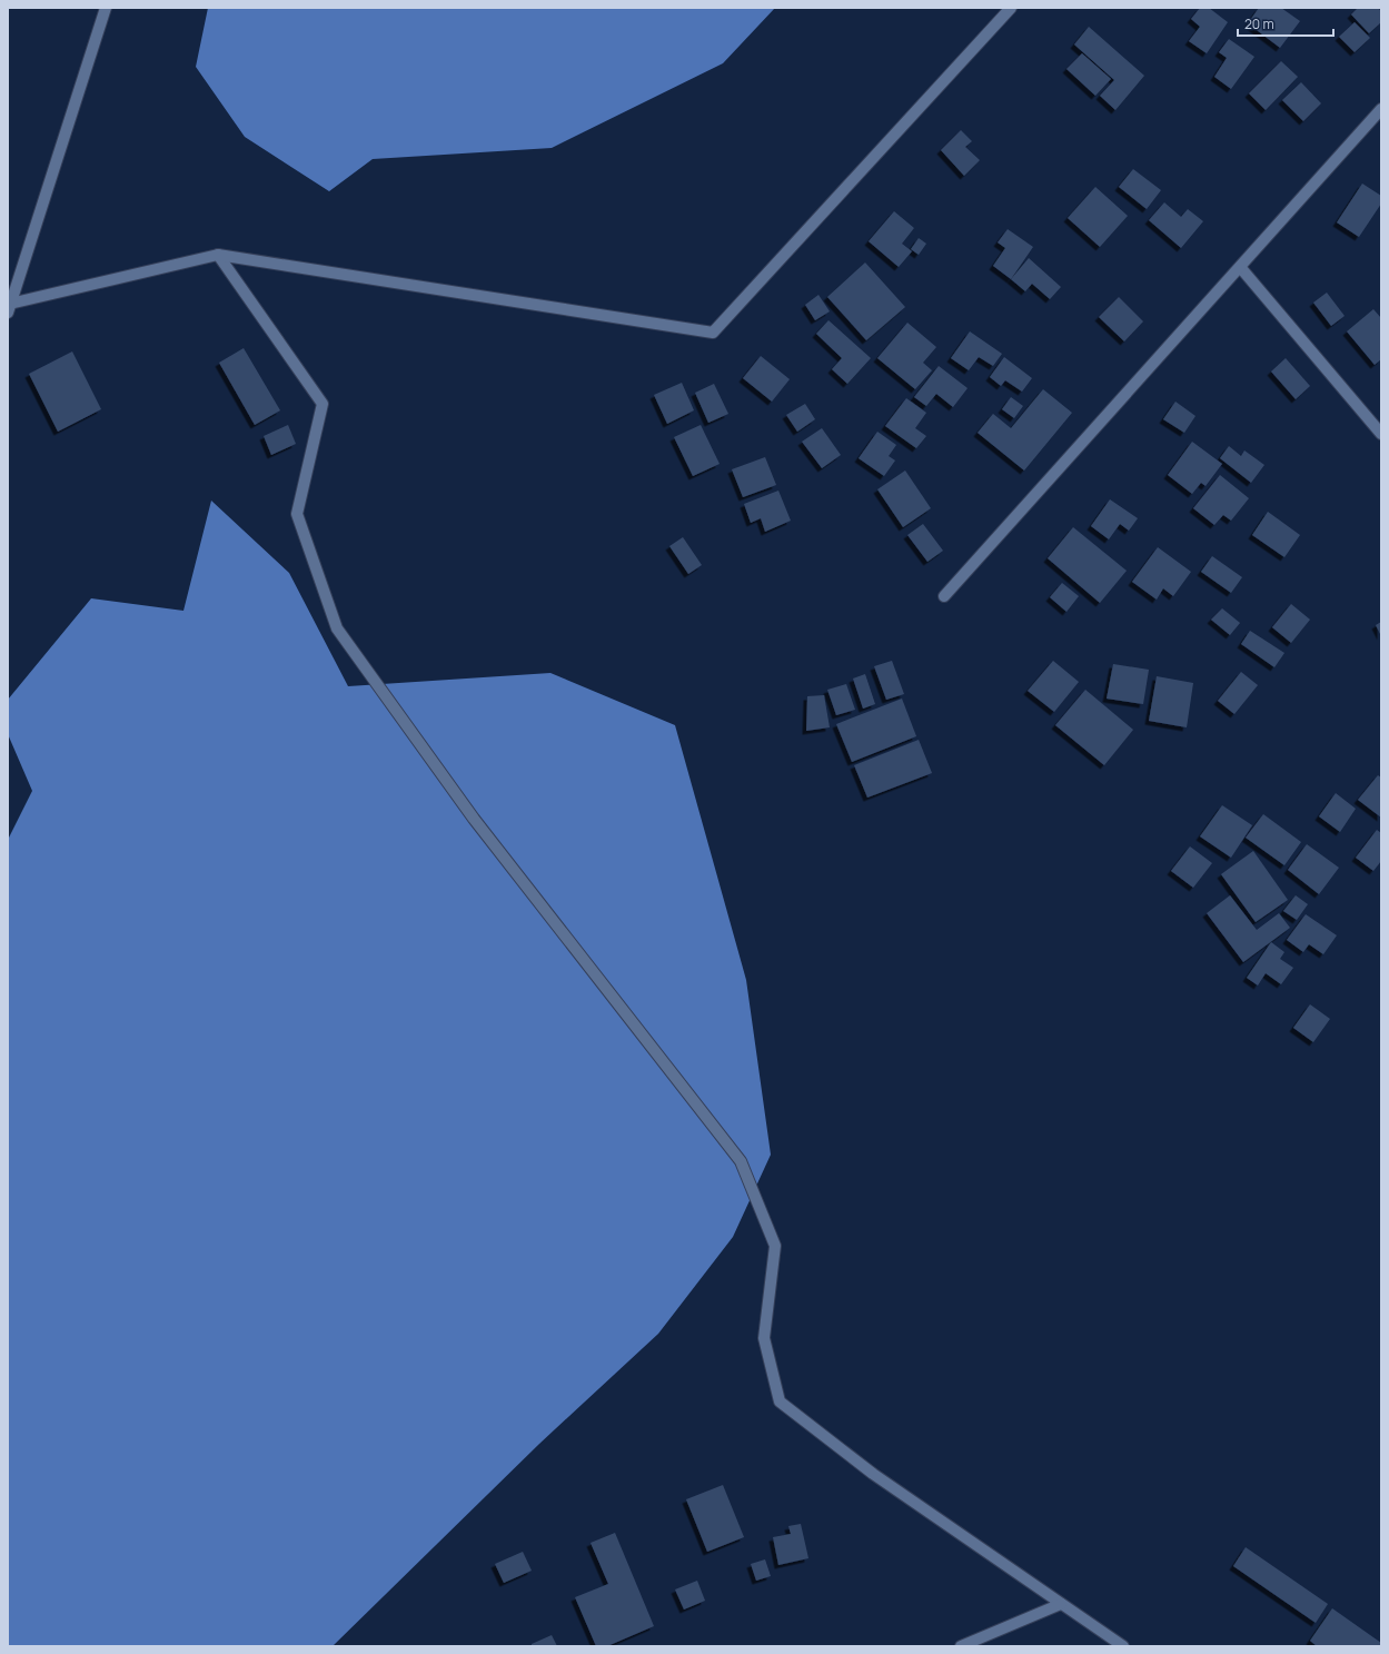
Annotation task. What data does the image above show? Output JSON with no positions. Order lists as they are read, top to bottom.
{
  "scale_bar": "20 m"
}
